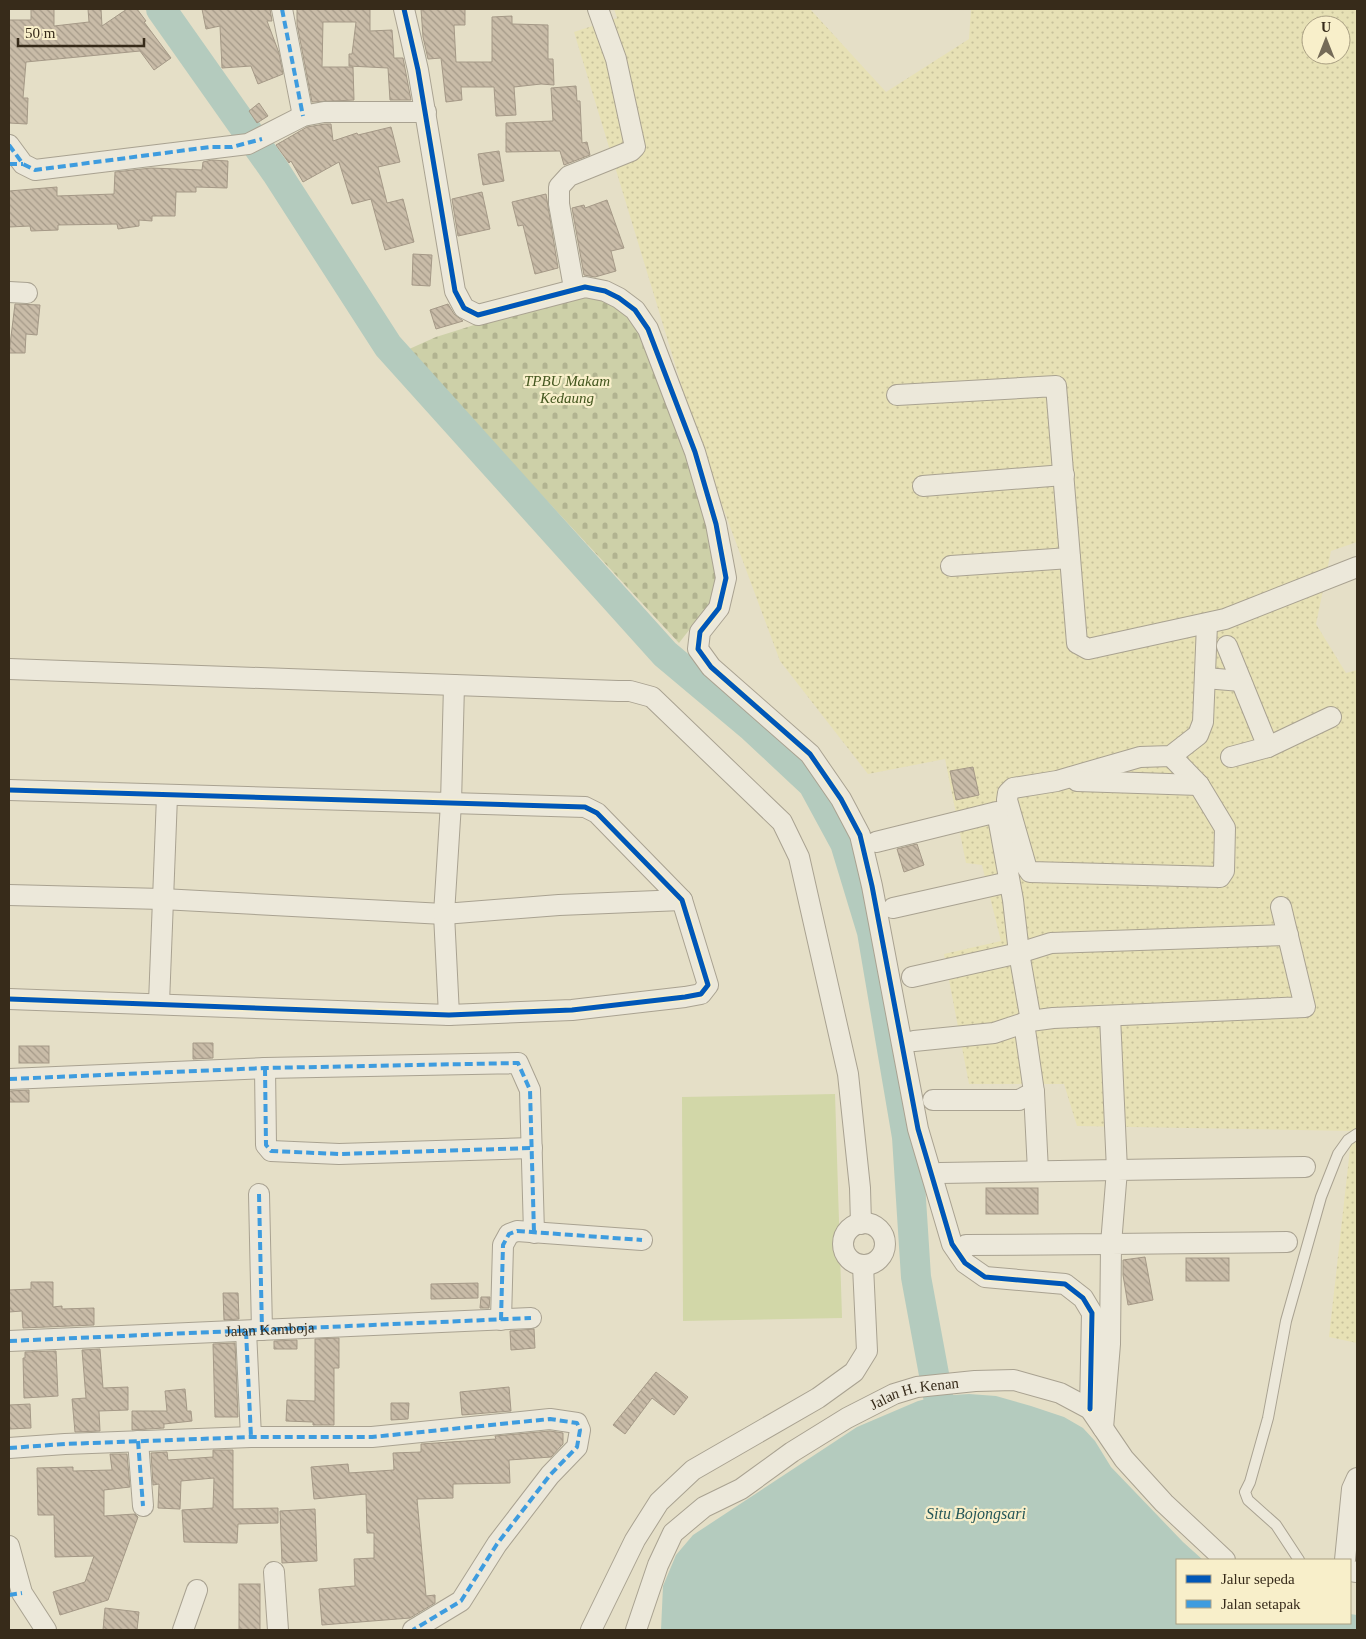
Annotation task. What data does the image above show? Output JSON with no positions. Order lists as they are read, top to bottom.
{
  "streets": {
    "street": ["Jalan Kamboja", "Jalan H. Kenan"]
  },
  "water": ["Situ Bojongsari"],
  "parks": ["TPBU Makam Kedaung"],
  "legend": ["Jalur sepeda", "Jalan setapak"],
  "scale_bar": "50 m",
  "north": "top"
}
